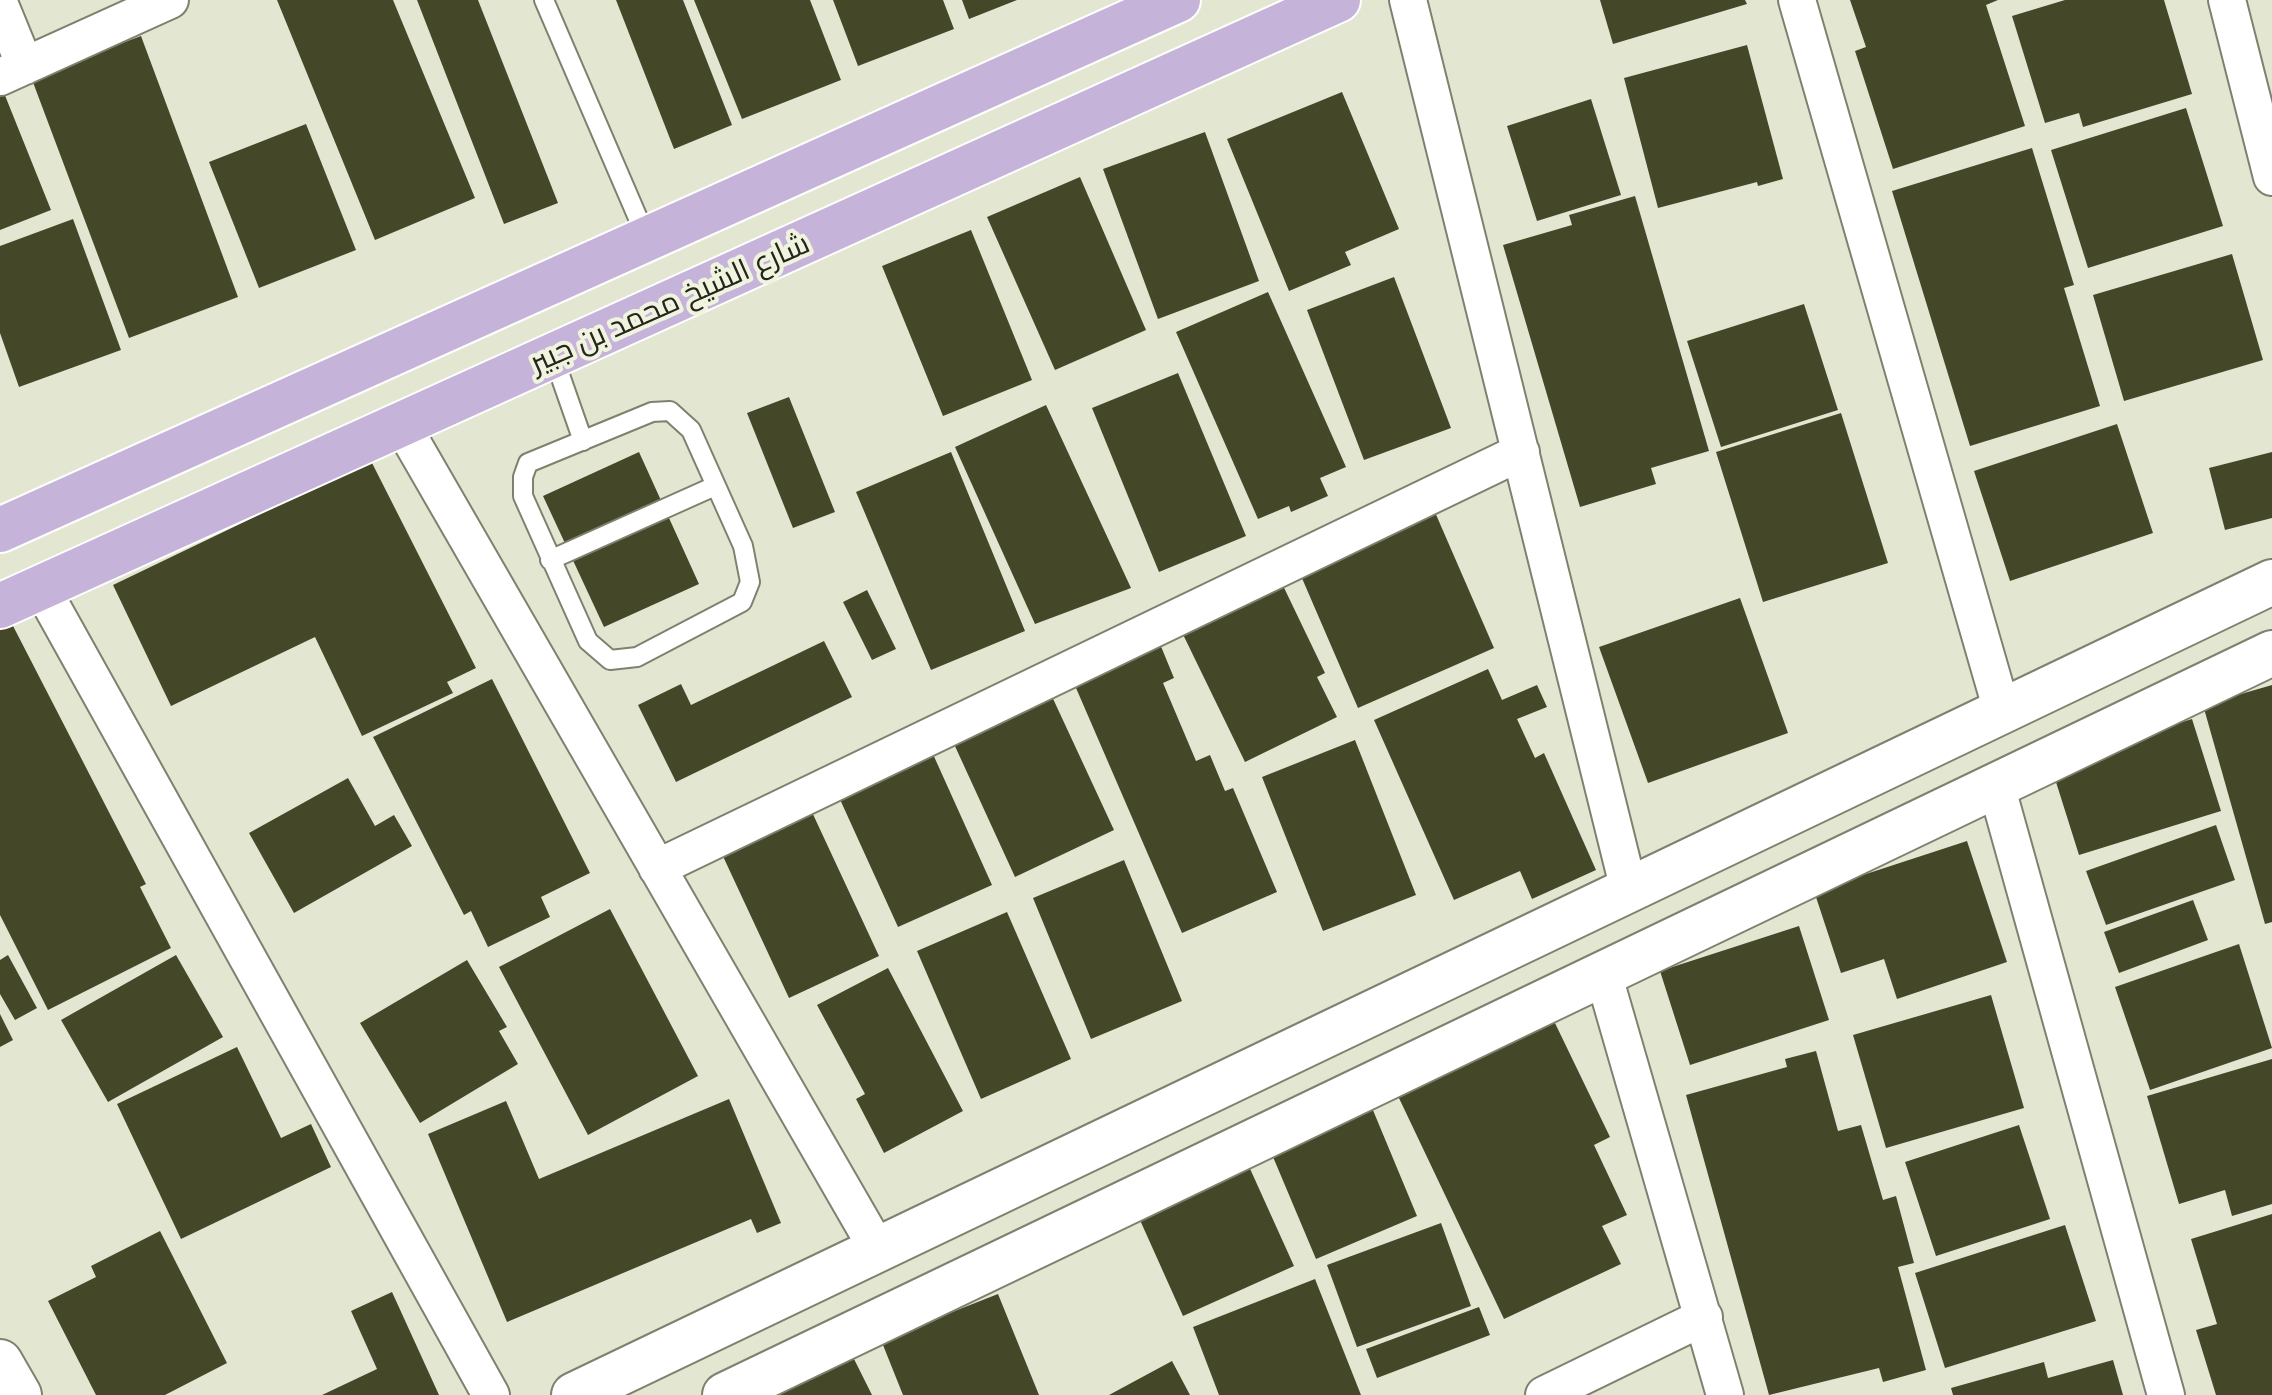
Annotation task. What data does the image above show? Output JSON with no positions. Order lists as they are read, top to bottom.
{
  "streets": {
    "main road": ["شارع الشيخ محمد بن جبير"]
  }
}
